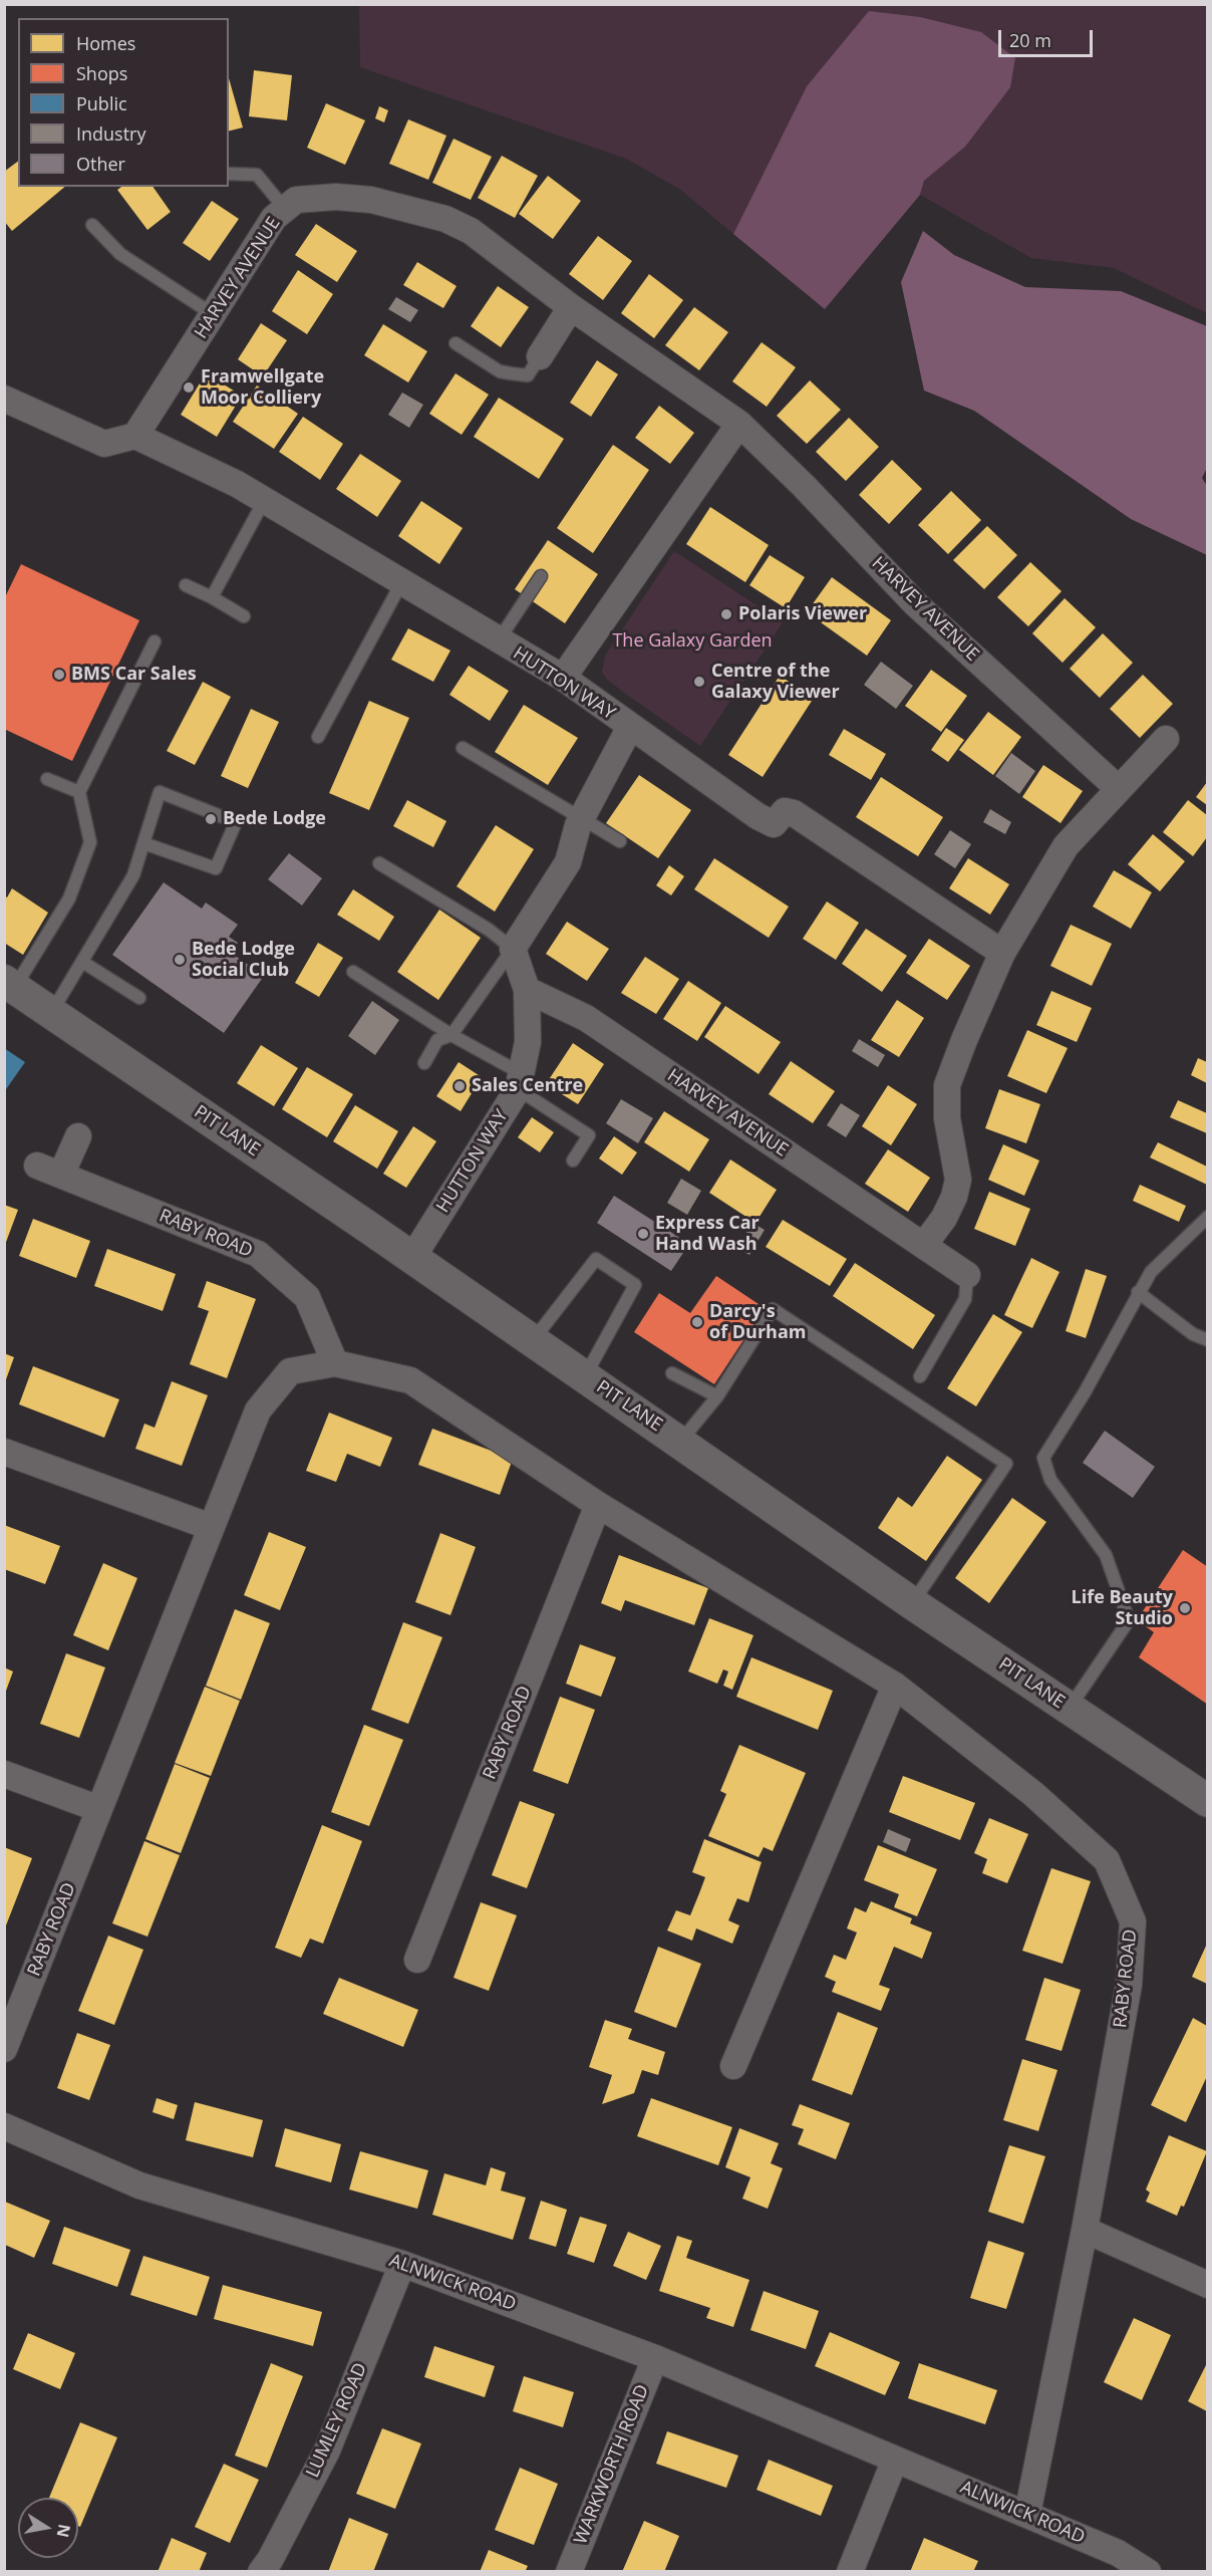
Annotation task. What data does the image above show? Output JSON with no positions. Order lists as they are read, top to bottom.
{
  "streets": {
    "street": [
      "HARVEY AVENUE",
      "HUTTON WAY",
      "PIT LANE",
      "RABY ROAD",
      "ALNWICK ROAD",
      "LUMLEY ROAD",
      "WARKWORTH ROAD"
    ]
  },
  "crossings": [
    ["HARVEY AVENUE", "HUTTON WAY"],
    ["HUTTON WAY", "PIT LANE"],
    ["RABY ROAD", "ALNWICK ROAD"],
    ["ALNWICK ROAD", "LUMLEY ROAD"],
    ["ALNWICK ROAD", "WARKWORTH ROAD"]
  ],
  "parks": ["The Galaxy Garden"],
  "places": [
    "Framwellgate Moor Colliery",
    "Polaris Viewer",
    "BMS Car Sales",
    "Centre of the Galaxy Viewer",
    "Bede Lodge",
    "Bede Lodge Social Club",
    "Sales Centre",
    "Express Car Hand Wash",
    "Darcy's of Durham",
    "Life Beauty Studio"
  ],
  "legend": [
    "Homes",
    "Shops",
    "Public",
    "Industry",
    "Other"
  ],
  "scale_bar": "20 m",
  "north": "right"
}
